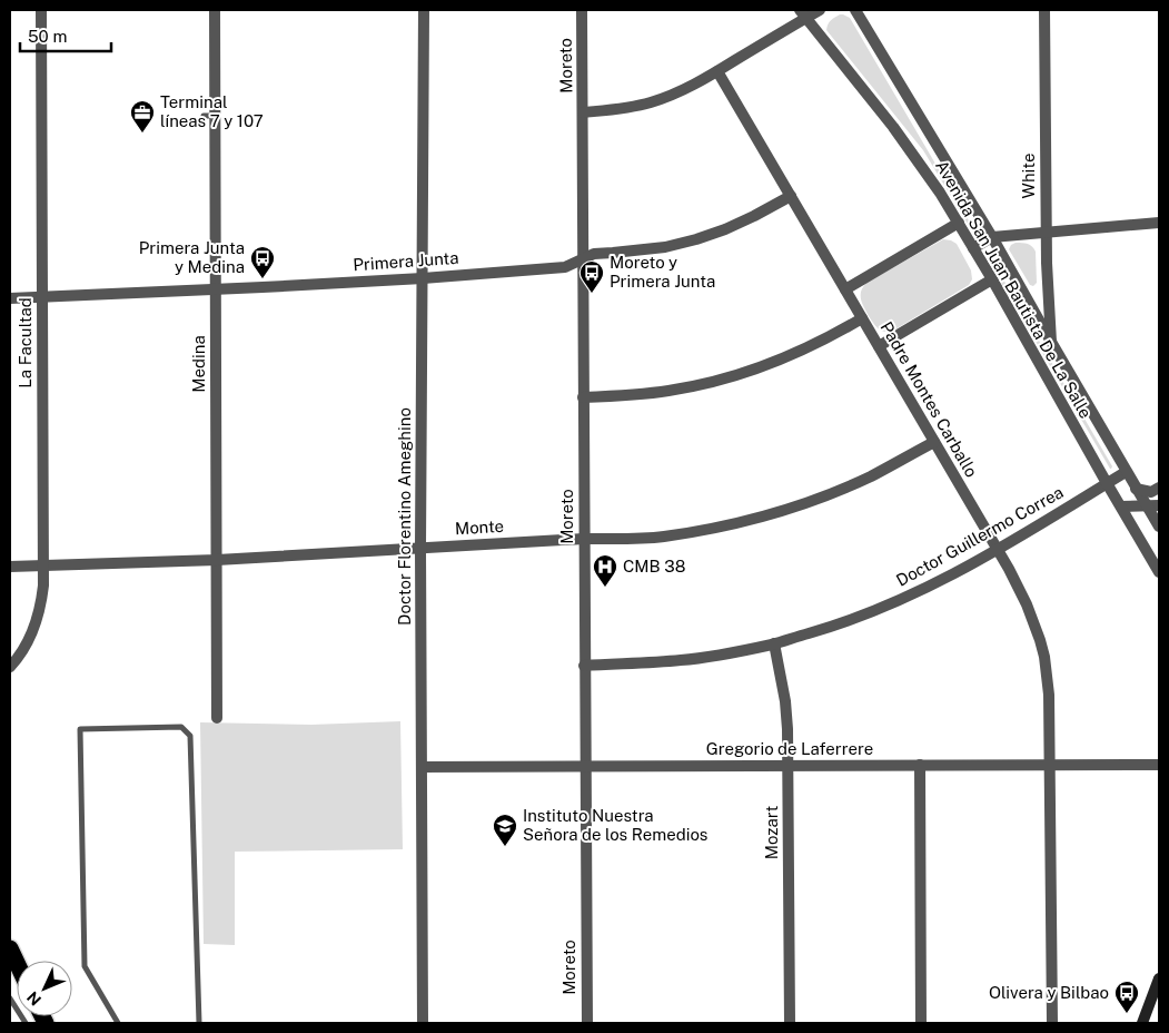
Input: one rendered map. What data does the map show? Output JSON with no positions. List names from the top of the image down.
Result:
{
  "streets": {
    "street": [
      "Moreto",
      "White",
      "Primera Junta",
      "Avenida San Juan Bautista De La Salle",
      "La Facultad",
      "Medina",
      "Padre Montes Carballo",
      "Doctor Florentino Ameghino",
      "Monte",
      "Doctor Guillermo Correa",
      "Gregorio de Laferrere",
      "Mozart"
    ]
  },
  "crossings": [
    ["Moreto", "Primera Junta"],
    ["Moreto", "Monte"],
    ["Moreto", "Doctor Guillermo Correa"],
    ["Moreto", "Gregorio de Laferrere"],
    ["White", "Avenida San Juan Bautista De La Salle"],
    ["Primera Junta", "La Facultad"],
    ["Primera Junta", "Medina"],
    ["Primera Junta", "Padre Montes Carballo"],
    ["Primera Junta", "Doctor Florentino Ameghino"],
    ["Avenida San Juan Bautista De La Salle", "Doctor Guillermo Correa"],
    ["La Facultad", "Monte"],
    ["Medina", "Monte"],
    ["Padre Montes Carballo", "Monte"],
    ["Padre Montes Carballo", "Doctor Guillermo Correa"],
    ["Padre Montes Carballo", "Gregorio de Laferrere"],
    ["Doctor Florentino Ameghino", "Monte"],
    ["Doctor Florentino Ameghino", "Gregorio de Laferrere"],
    ["Doctor Guillermo Correa", "Mozart"],
    ["Gregorio de Laferrere", "Mozart"]
  ],
  "places": {
    "office": ["Terminal líneas 7 y 107"],
    "bus stop": ["Primera Junta y Medina", "Moreto y Primera Junta", "Olivera y Bilbao"],
    "hospital": ["CMB 38"],
    "school or university": ["Instituto Nuestra Señora de los Remedios"]
  },
  "scale_bar": "50 m",
  "north": "bottom left"
}
